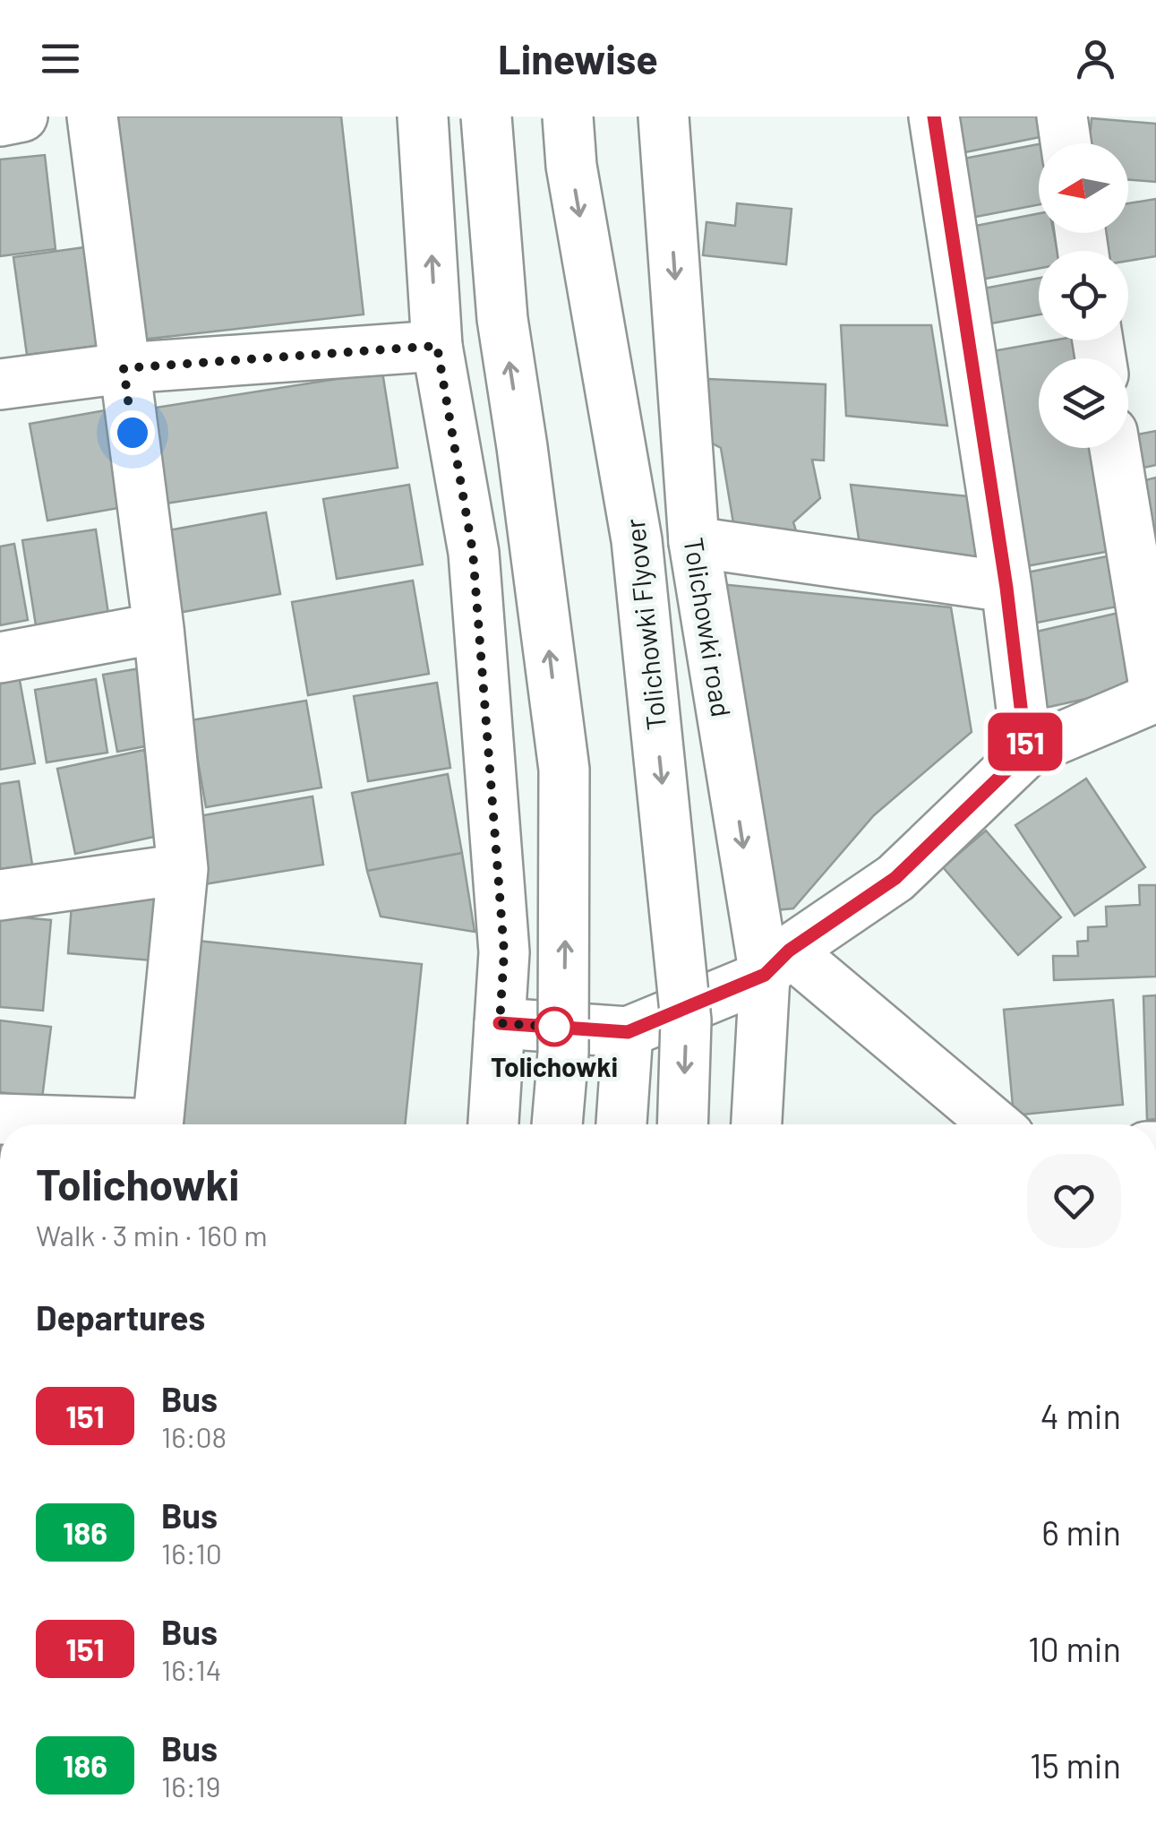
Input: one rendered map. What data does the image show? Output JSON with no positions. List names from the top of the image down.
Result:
{
  "streets": {
    "street": ["Tolichowki Flyover", "Tolichowki road"]
  },
  "places": ["Tolichowki"],
  "lines": ["bus line 151"],
  "north": "left",
  "page": {
    "header": "Linewise",
    "on_map": "151",
    "heading": [
      ["Tolichowki", "Walk · 3 min · 160 m"],
      "Departures"
    ],
    "list": [
      {
        "mark": "151",
        "name": "Bus",
        "note": "16:08",
        "value": "4 min"
      },
      {
        "mark": "186",
        "name": "Bus",
        "note": "16:10",
        "value": "6 min"
      },
      {
        "mark": "151",
        "name": "Bus",
        "note": "16:14",
        "value": "10 min"
      },
      {
        "mark": "186",
        "name": "Bus",
        "note": "16:19",
        "value": "15 min"
      }
    ]
  }
}
